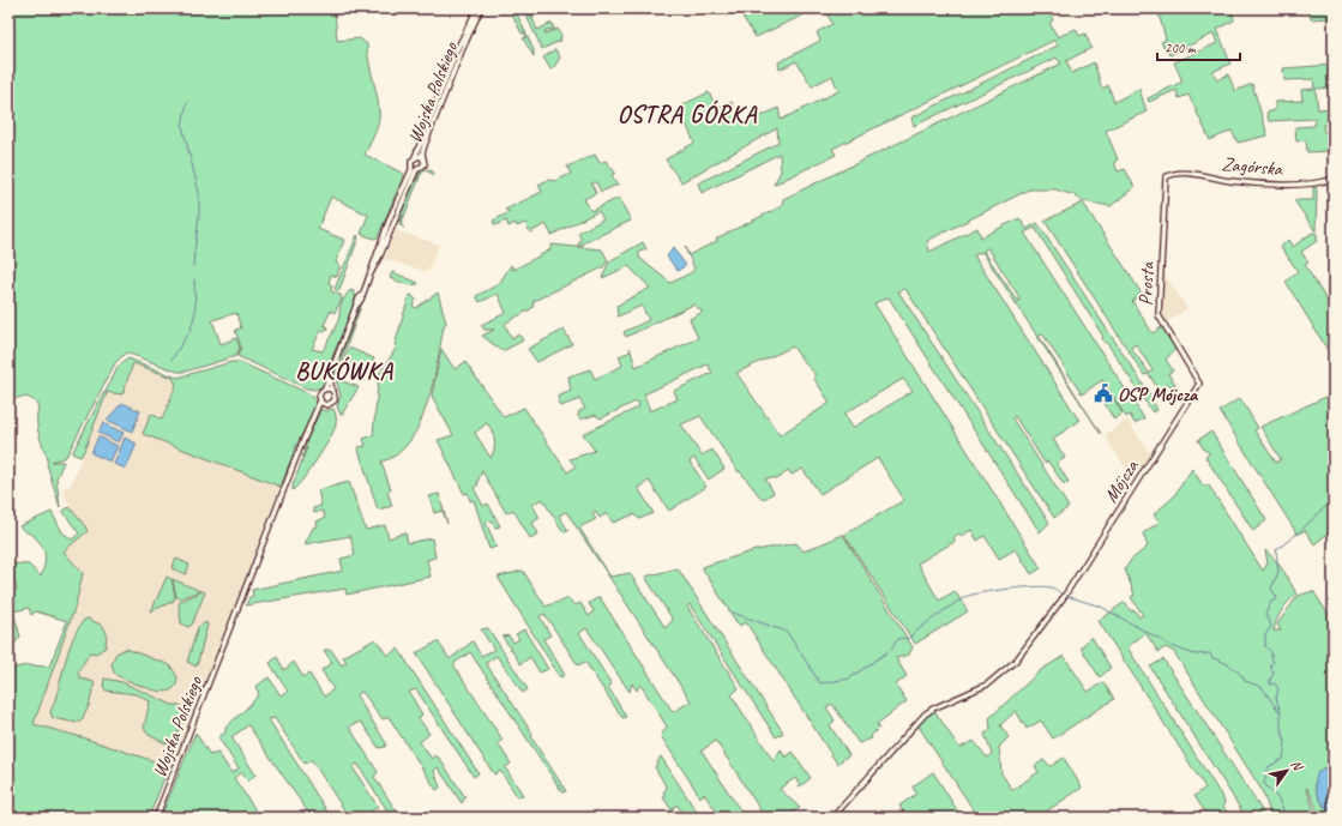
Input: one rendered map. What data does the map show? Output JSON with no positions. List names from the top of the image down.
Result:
{
  "streets": {
    "main road": [
      "Wojska Polskiego",
      "Zagórska",
      "Prosta",
      "Mójcza"
    ]
  },
  "crossings": [
    ["Zagórska", "Prosta"],
    ["Prosta", "Mójcza"]
  ],
  "districts": ["OSTRA GÓRKA", "BUKÓWKA"],
  "places": {
    "public building": ["OSP Mójcza"]
  },
  "scale_bar": "200 m",
  "north": "top right"
}
